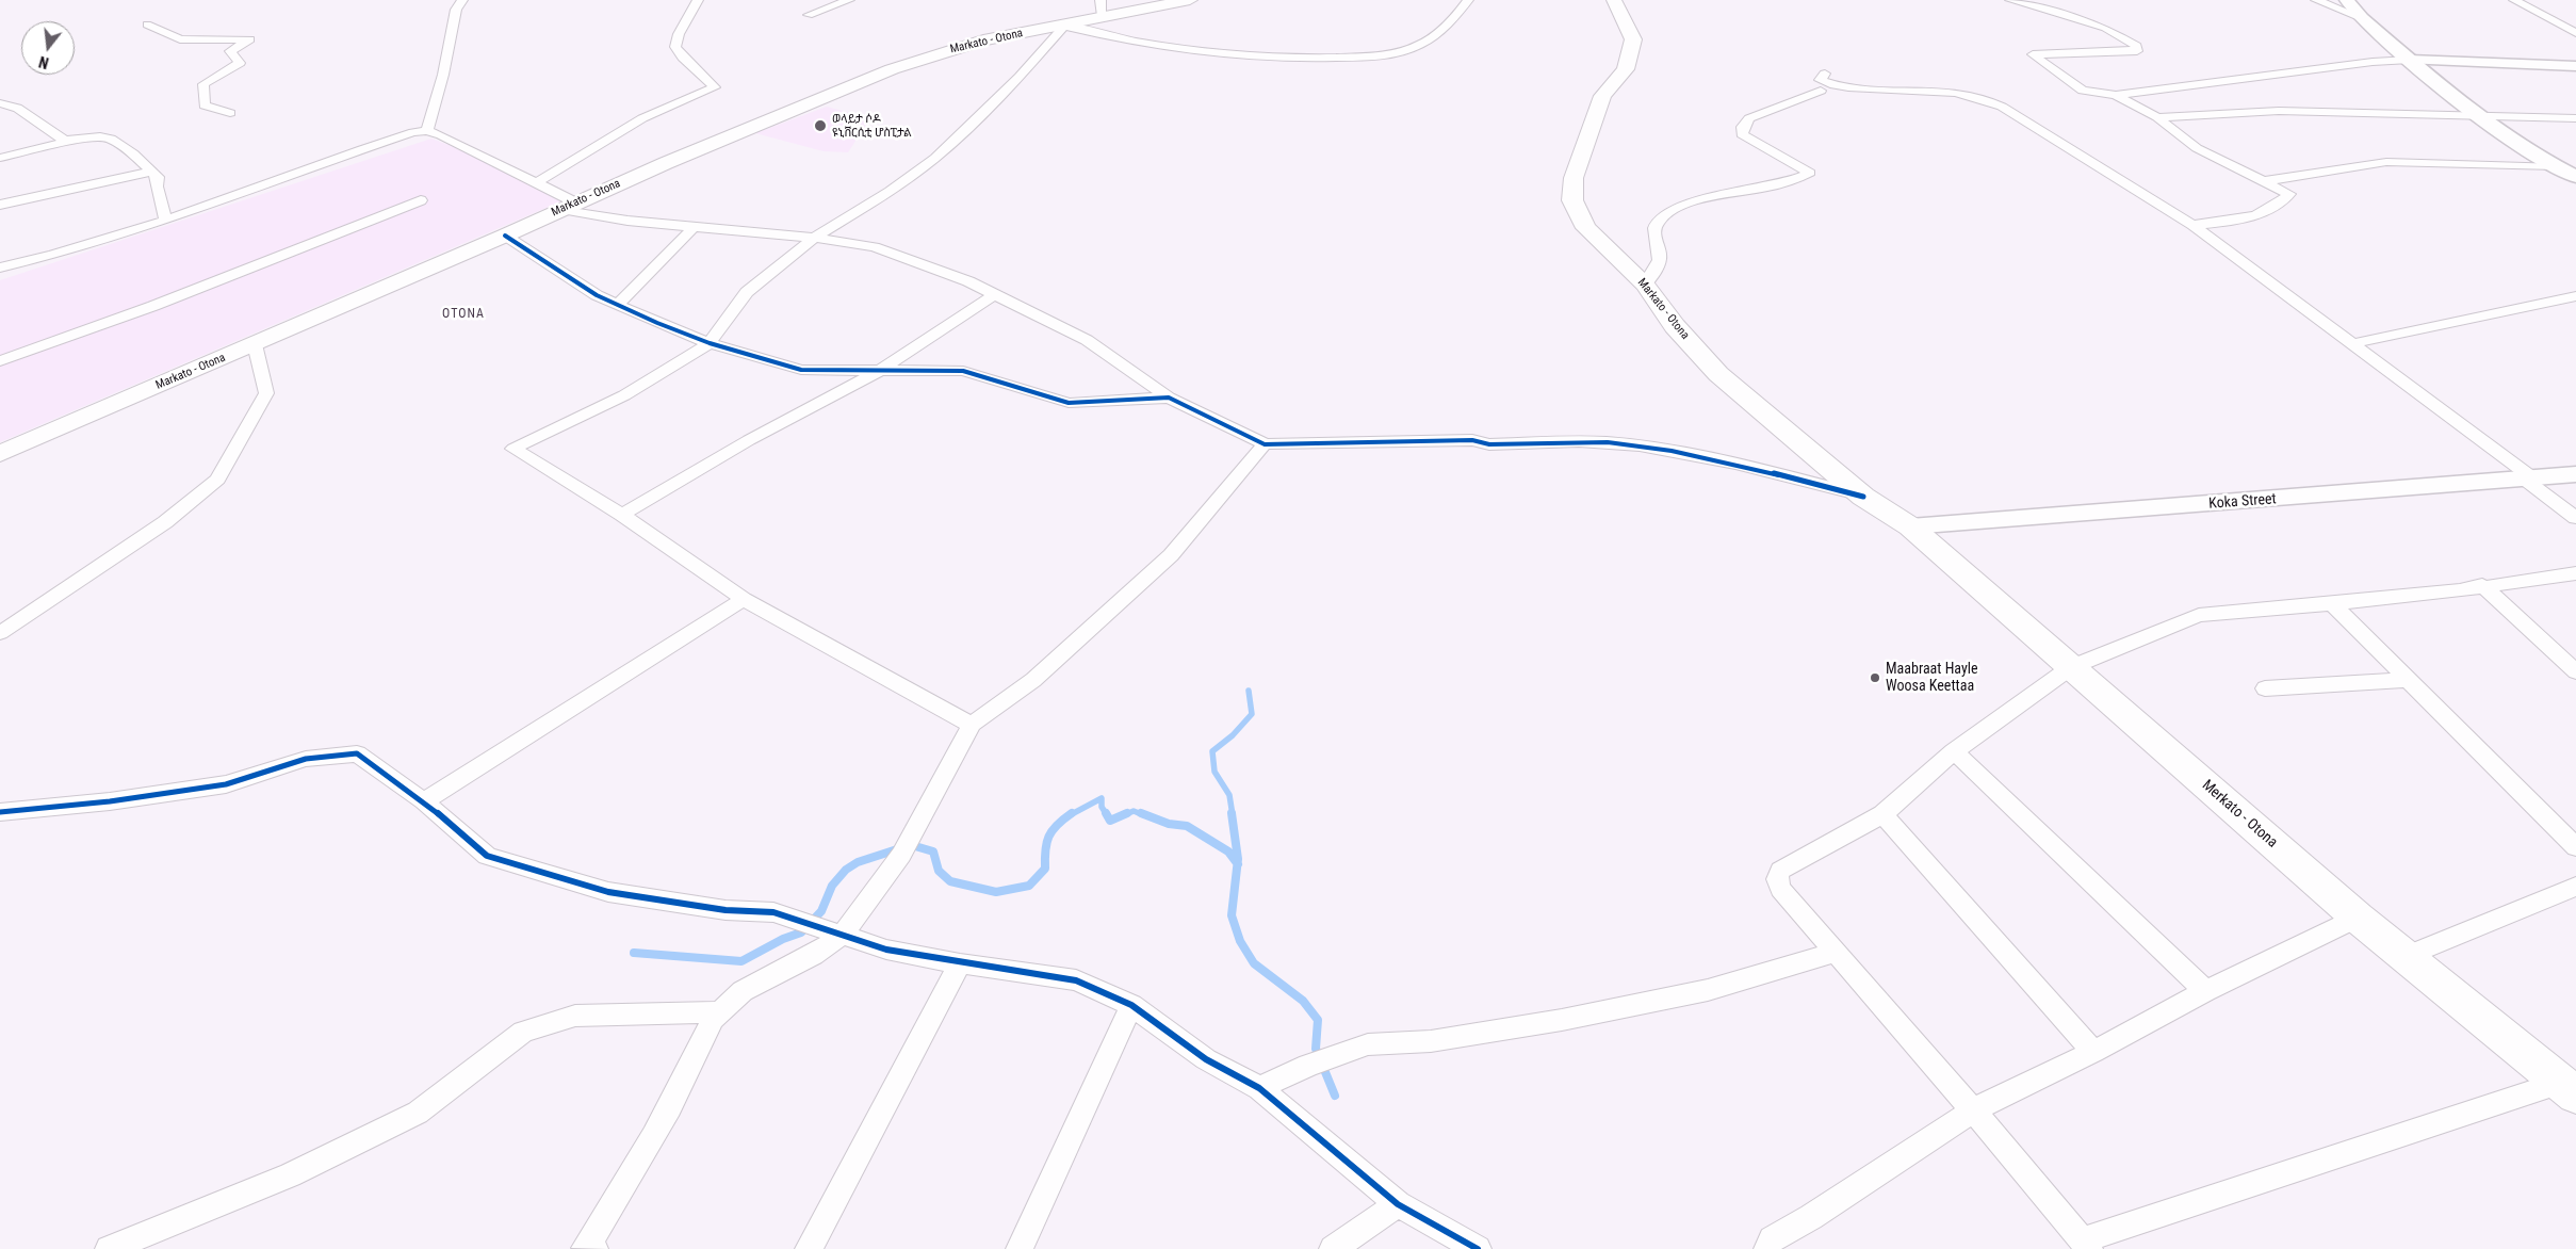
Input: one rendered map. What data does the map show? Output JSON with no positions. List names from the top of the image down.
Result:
{
  "streets": {
    "main road": ["Markato - Otona", "Koka Street", "Merkato - Otona"]
  },
  "crossings": [
    ["Markato - Otona", "Koka Street"],
    ["Markato - Otona", "Merkato - Otona"],
    ["Koka Street", "Merkato - Otona"]
  ],
  "districts": ["OTONA"],
  "places": ["ወላይታ ሶዶ ዩኒቨርሲቲ ሆስፒታል", "Maabraat Hayle Woosa Keettaa"],
  "north": "bottom"
}
